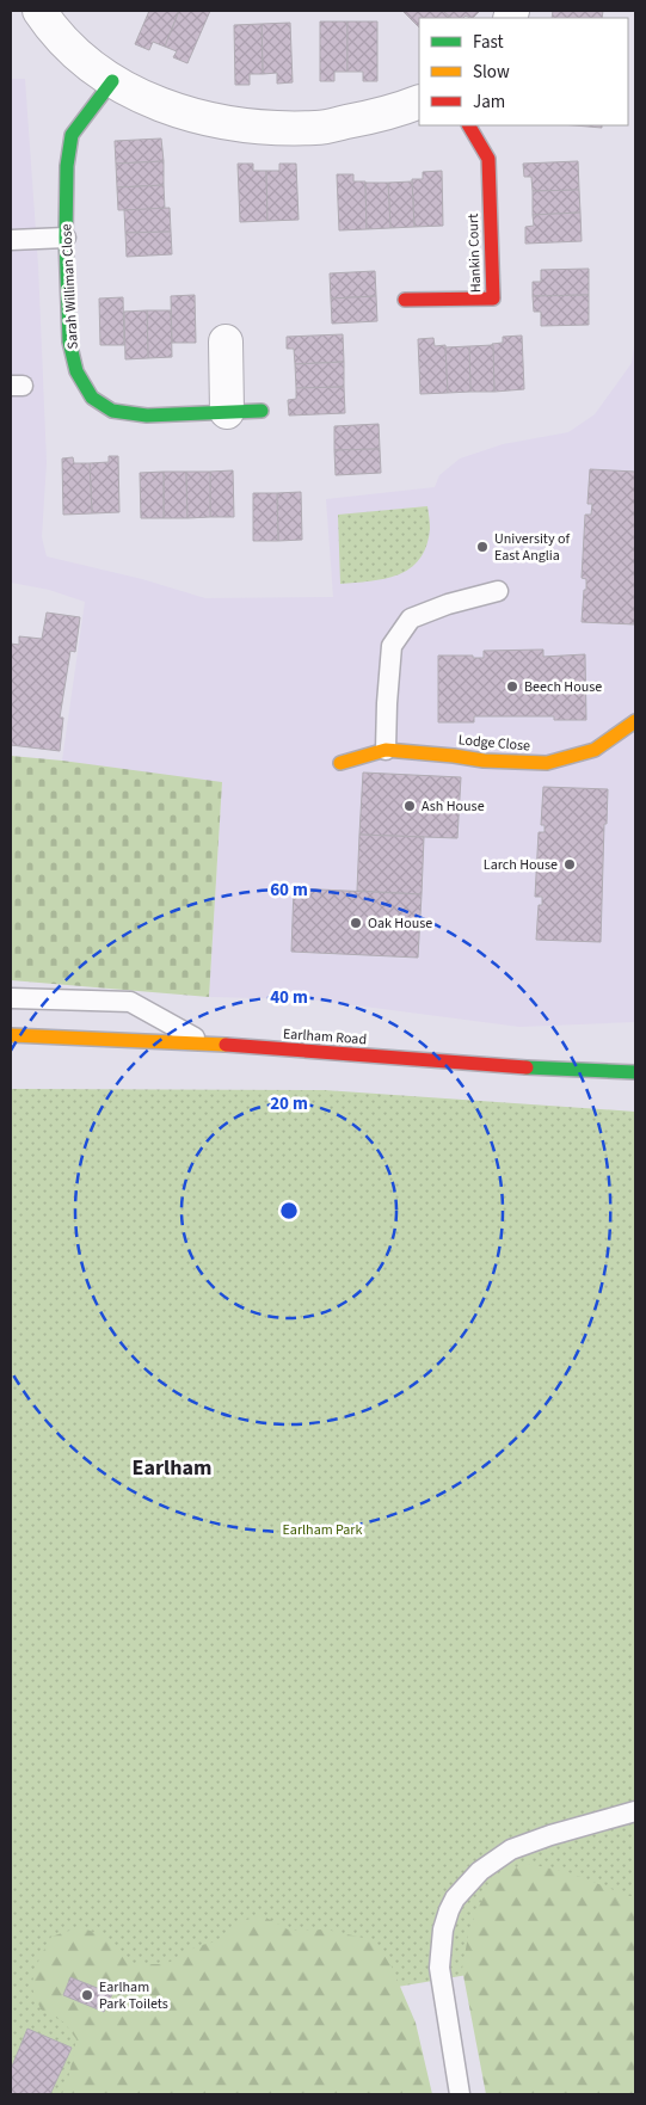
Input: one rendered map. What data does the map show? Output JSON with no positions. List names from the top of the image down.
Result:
{
  "streets": {
    "street": [
      "Hankin Court",
      "Sarah Williman Close",
      "Lodge Close",
      "Earlham Road"
    ]
  },
  "districts": ["Earlham"],
  "parks": ["Earlham Park"],
  "places": [
    "University of East Anglia",
    "Beech House",
    "Ash House",
    "Larch House",
    "Oak House",
    "Earlham Park Toilets"
  ],
  "legend": ["Fast", "Slow", "Jam"],
  "rings": ["60 m", "40 m", "20 m"]
}
